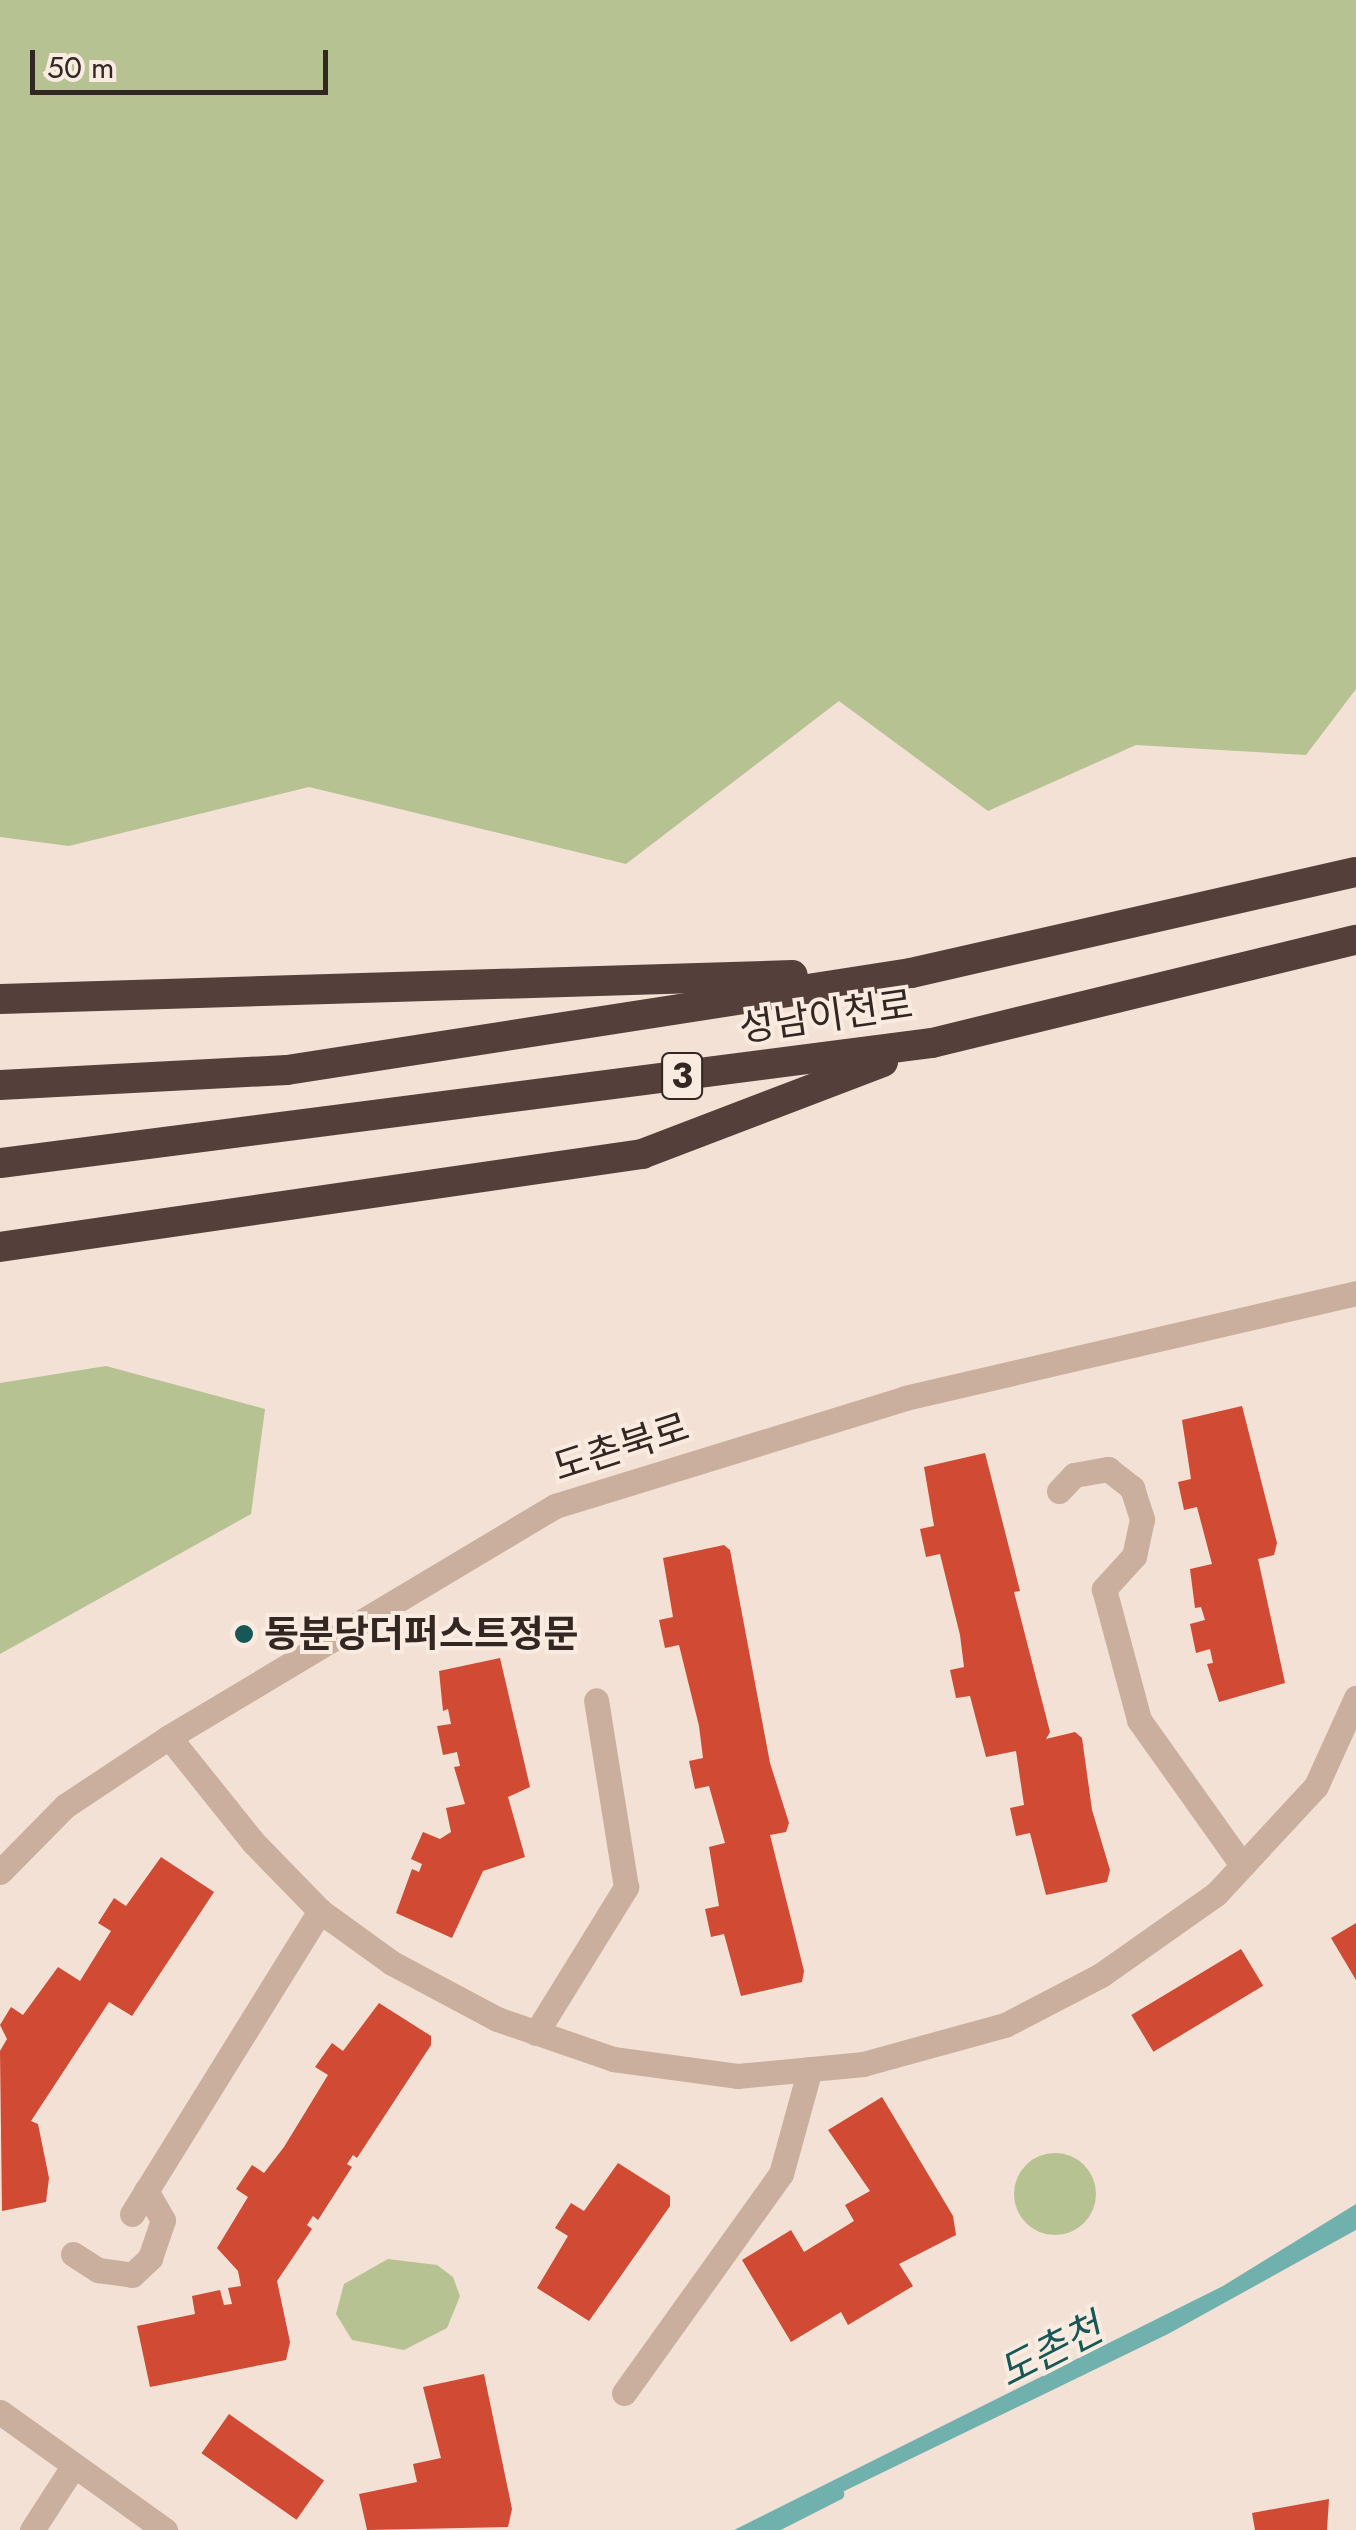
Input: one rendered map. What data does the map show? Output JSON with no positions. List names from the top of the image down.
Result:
{
  "streets": {
    "highway": ["성남이천로", "3"],
    "street": ["도촌북로"]
  },
  "water": ["도촌천"],
  "places": ["동분당더퍼스트정문"],
  "scale_bar": "50 m"
}
